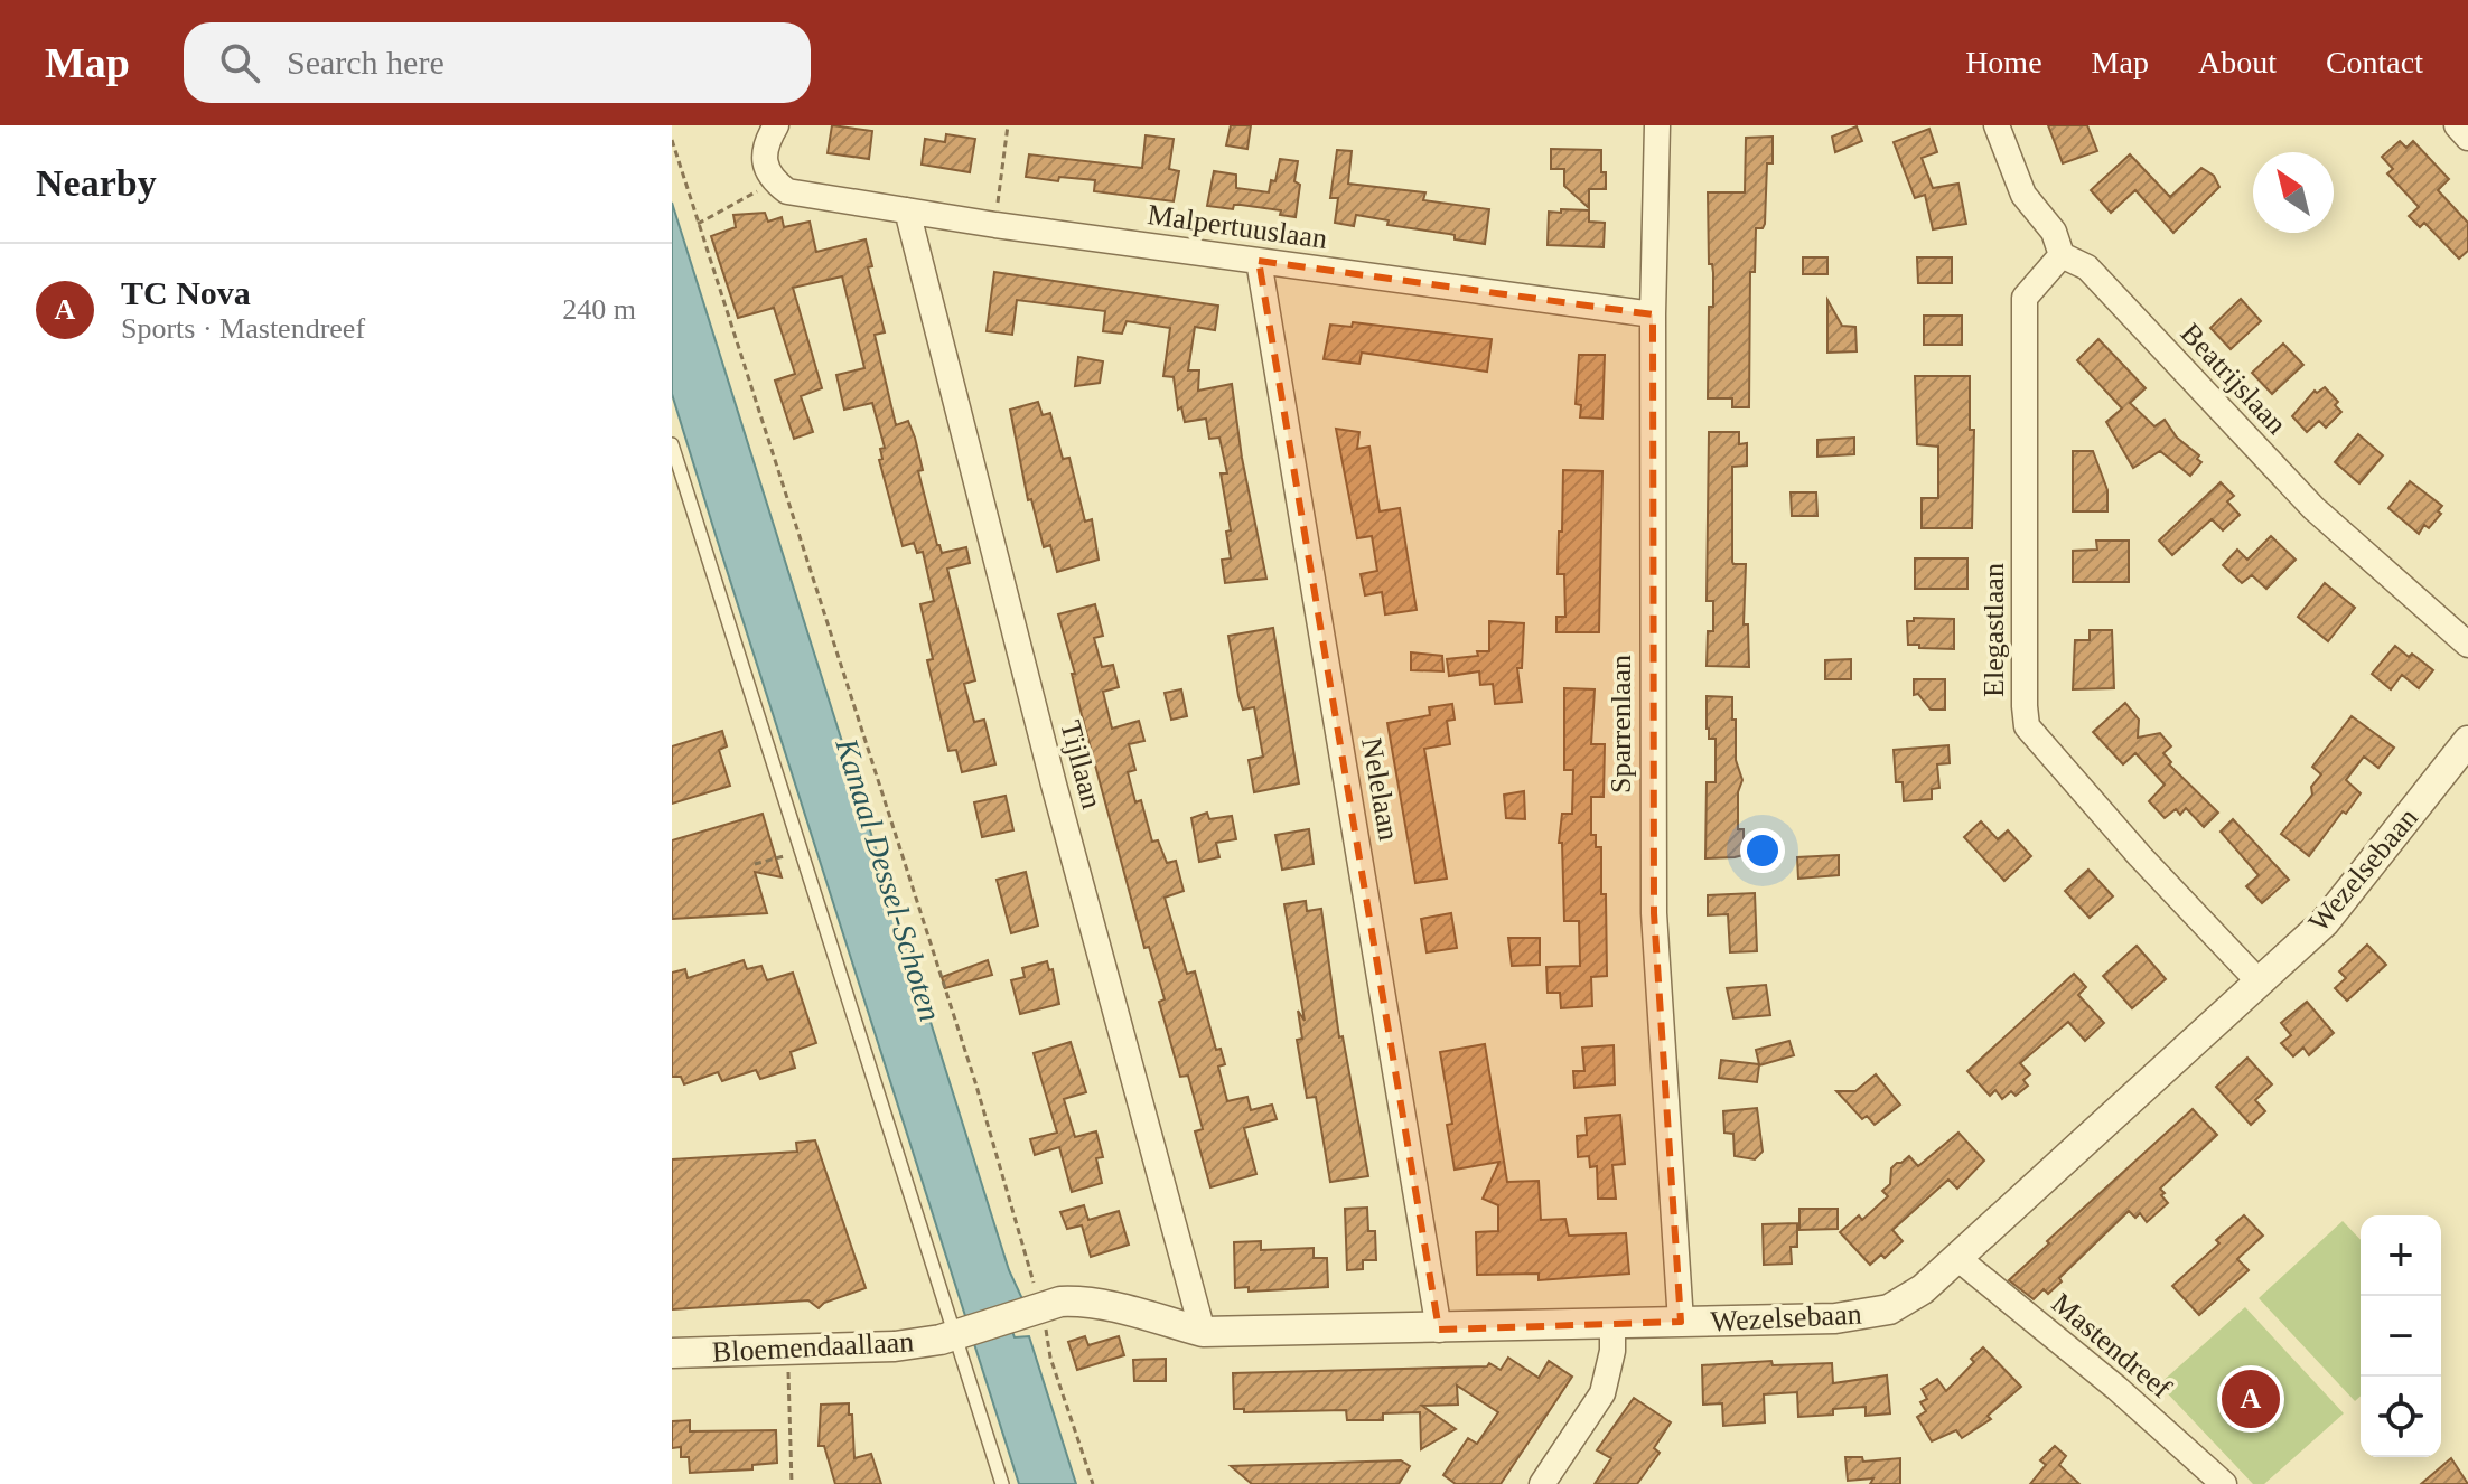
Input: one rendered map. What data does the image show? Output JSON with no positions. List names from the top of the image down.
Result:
{
  "streets": {
    "street": [
      "Malpertuuslaan",
      "Beatrijslaan",
      "Elegastlaan",
      "Sparrenlaan",
      "Tijllaan",
      "Nelelaan",
      "Wezelsebaan",
      "Mastendreef",
      "Bloemendaallaan"
    ]
  },
  "crossings": [
    ["Malpertuuslaan", "Sparrenlaan"],
    ["Malpertuuslaan", "Tijllaan"],
    ["Malpertuuslaan", "Nelelaan"],
    ["Beatrijslaan", "Elegastlaan"],
    ["Elegastlaan", "Wezelsebaan"],
    ["Sparrenlaan", "Wezelsebaan"],
    ["Tijllaan", "Wezelsebaan"],
    ["Nelelaan", "Wezelsebaan"],
    ["Wezelsebaan", "Mastendreef"],
    ["Wezelsebaan", "Bloemendaallaan"]
  ],
  "water": ["Kanaal Dessel-Schoten"],
  "north": "top left",
  "page": {
    "header": "Map",
    "search": "Search here",
    "nav": [
      "Home",
      "Map",
      "About",
      "Contact"
    ],
    "heading": "Nearby",
    "list": [
      {
        "mark": "A",
        "name": "TC Nova",
        "note": "Sports · Mastendreef",
        "value": "240 m"
      }
    ],
    "map_buttons": ["+", "−"],
    "pins": "A"
  }
}
